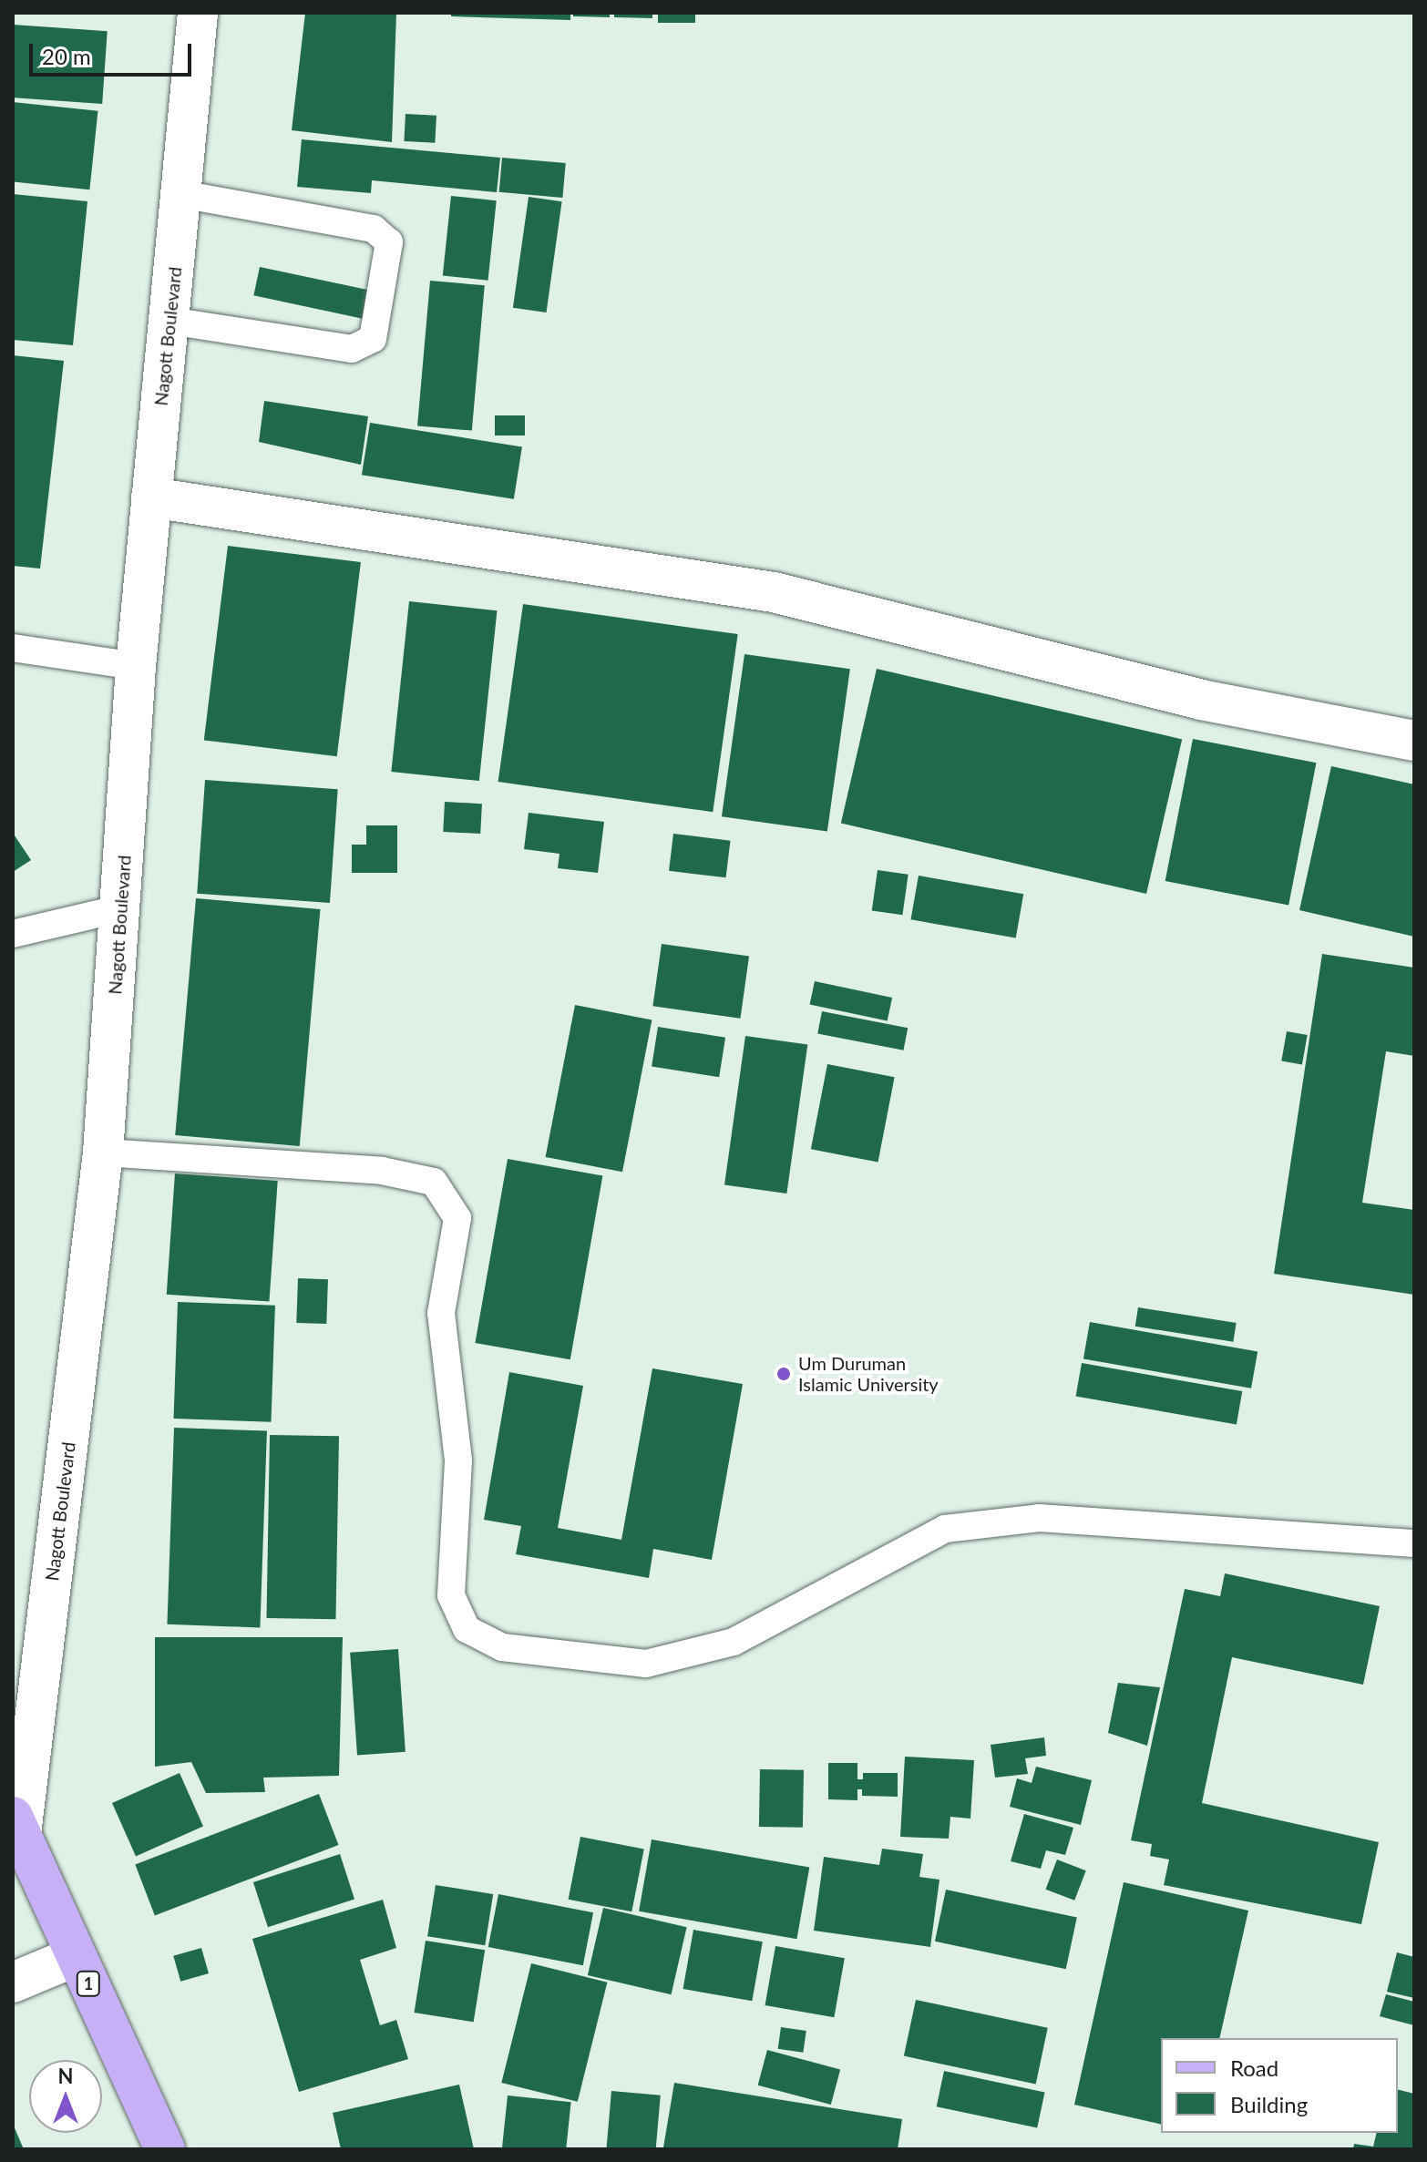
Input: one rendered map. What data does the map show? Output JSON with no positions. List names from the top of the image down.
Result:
{
  "streets": {
    "main road": ["1"],
    "street": ["Nagott Boulevard"]
  },
  "crossings": [
    ["Nagott Boulevard", "1"]
  ],
  "places": ["Um Duruman Islamic University"],
  "legend": ["Road", "Building"],
  "scale_bar": "20 m",
  "north": "top"
}
